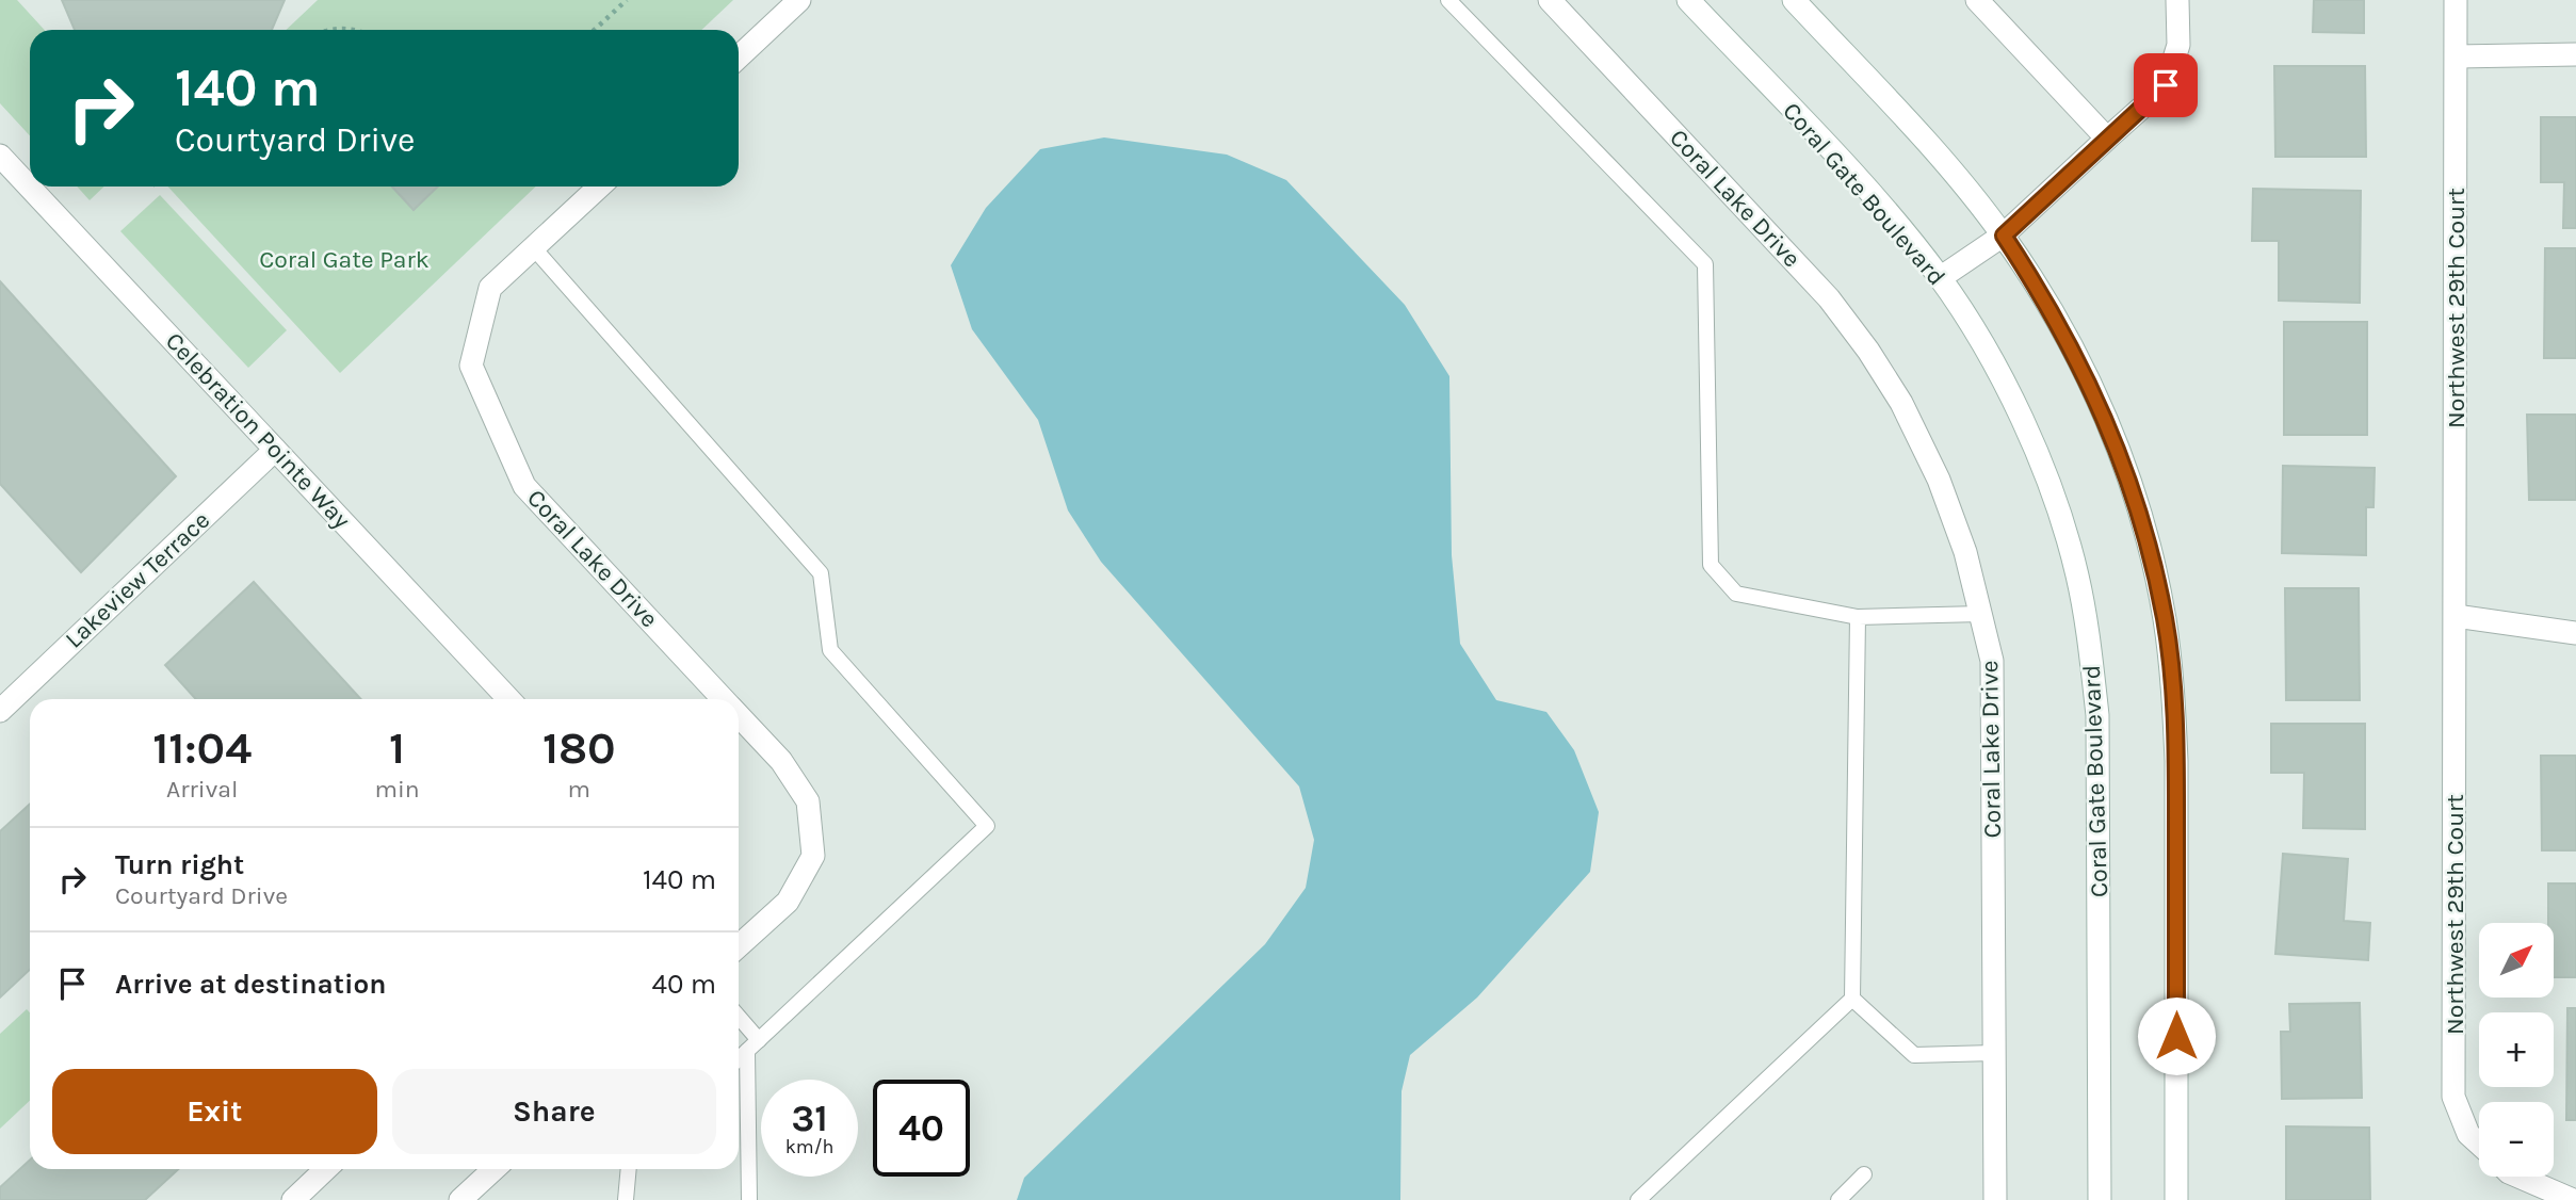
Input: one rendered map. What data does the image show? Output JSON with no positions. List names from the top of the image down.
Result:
{
  "streets": {
    "street": [
      "Coral Gate Boulevard",
      "Coral Lake Drive",
      "Northwest 29th Court",
      "Celebration Pointe Way",
      "Lakeview Terrace"
    ]
  },
  "crossings": [
    ["Celebration Pointe Way", "Lakeview Terrace"]
  ],
  "parks": ["Coral Gate Park"],
  "north": "top right",
  "page": {
    "turn": ["140 m", "Courtyard Drive"],
    "eta": [
      "11:04",
      "Arrival",
      "1",
      "min",
      "180",
      "m"
    ],
    "list": [
      {
        "name": "Turn right",
        "note": "Courtyard Drive",
        "value": "140 m"
      },
      {
        "name": "Arrive at destination",
        "value": "40 m"
      }
    ],
    "map_buttons": ["+", "−"],
    "buttons": ["Exit", "Share"],
    "speed": "31 km/h",
    "limit": "40"
  }
}
